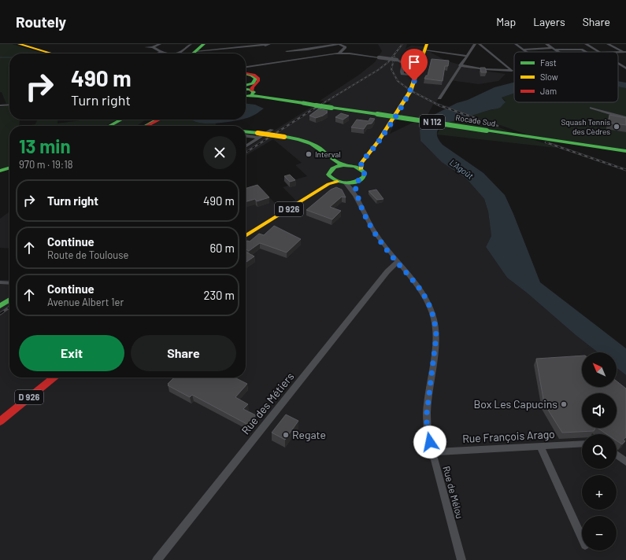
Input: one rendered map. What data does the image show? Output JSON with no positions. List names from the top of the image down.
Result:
{
  "streets": {
    "main road": ["Rocade Sud", "N 112", "D 926"],
    "street": ["Rue des Métiers", "Rue François Arago", "Rue de Mélou"]
  },
  "crossings": [
    ["D 926", "Rue de Mélou"],
    ["Rue des Métiers", "Rue de Mélou"],
    ["Rue François Arago", "Rue de Mélou"]
  ],
  "water": ["L'Agoût"],
  "places": [
    "Squash Tennis des Cèdres",
    "Interval",
    "Box Les Capucins",
    "Regate"
  ],
  "legend": ["Fast", "Slow", "Jam"],
  "north": "top left",
  "page": {
    "header": "Routely",
    "nav": ["Map", "Layers", "Share"],
    "turn": ["490 m", "Turn right"],
    "heading": ["13 min", "970 m · 19:18"],
    "list": [
      {
        "name": "Turn right",
        "value": "490 m"
      },
      {
        "name": "Continue",
        "note": "Route de Toulouse",
        "value": "60 m"
      },
      {
        "name": "Continue",
        "note": "Avenue Albert 1er",
        "value": "230 m"
      }
    ],
    "buttons": ["Exit", "Share"],
    "map_buttons": ["+", "−"]
  }
}
